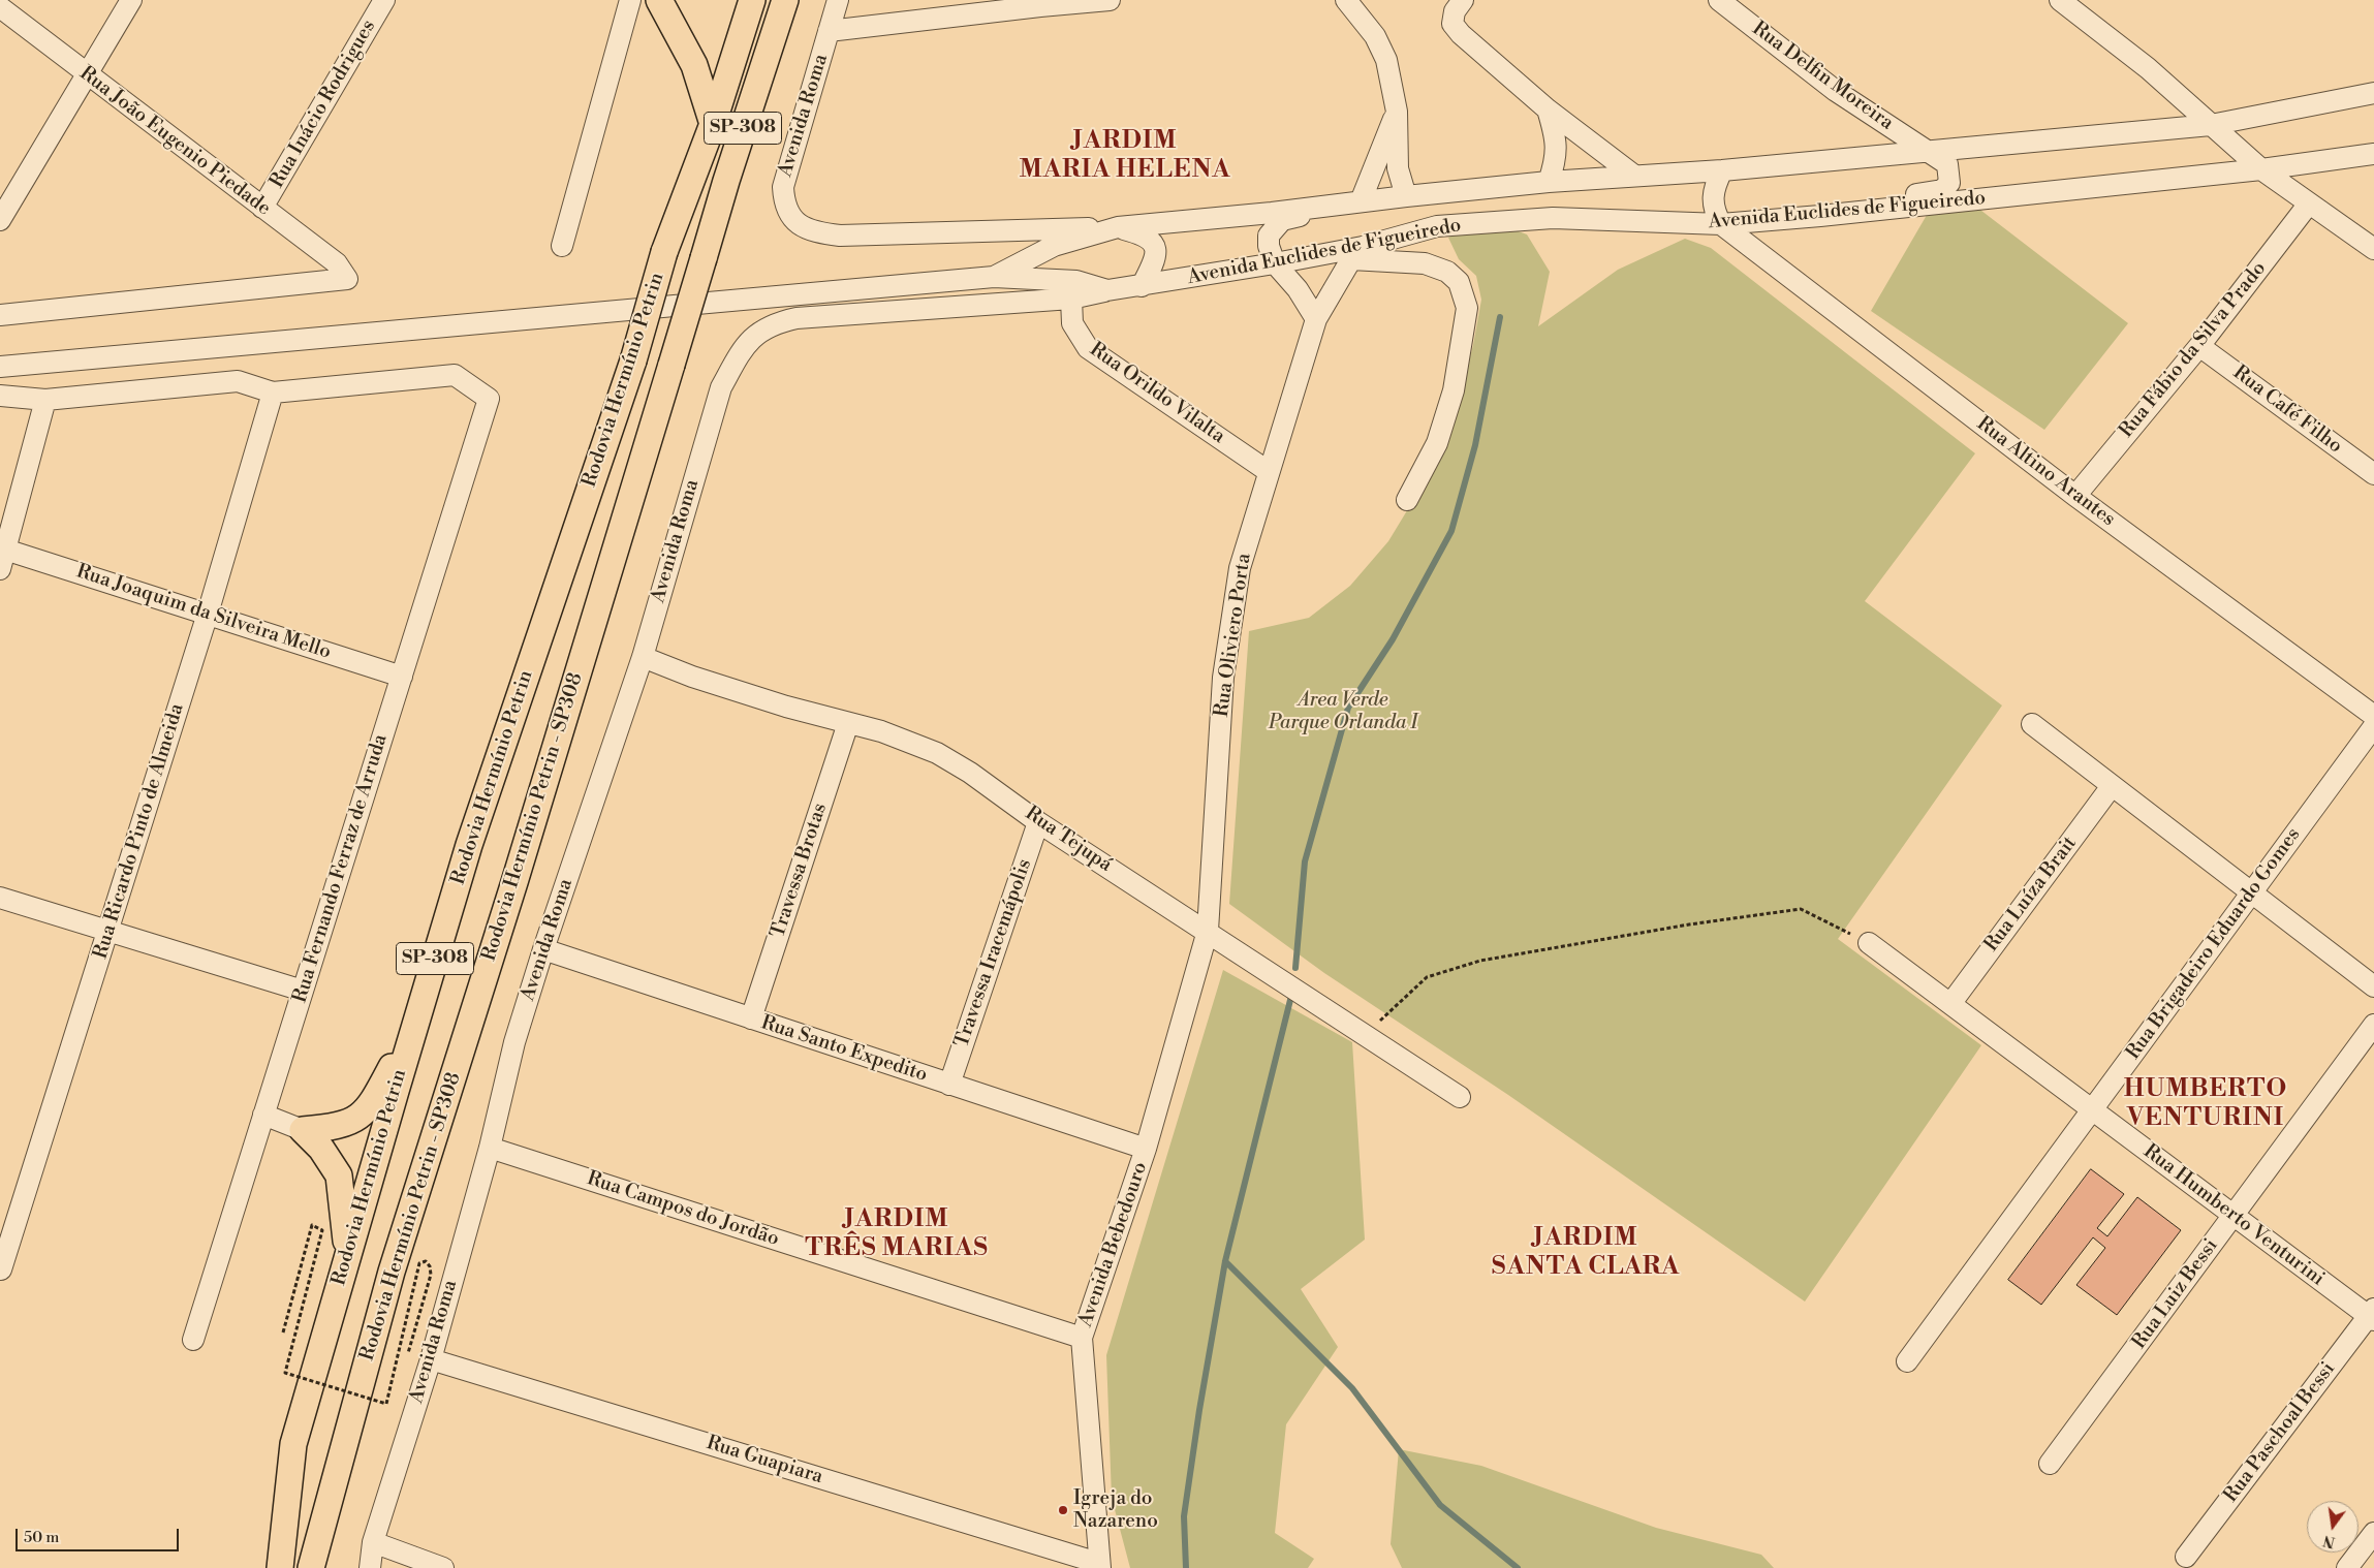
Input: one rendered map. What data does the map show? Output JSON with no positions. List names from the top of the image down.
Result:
{
  "streets": {
    "main road": ["SP-308", "Rodovia Hermínio Petrin", "Rodovia Hermínio Petrin - SP308"],
    "street": [
      "Rua Delfin Moreira",
      "Rua Inácio Rodrigues",
      "Avenida Roma",
      "Rua João Eugenio Piedade",
      "Avenida Euclides de Figueiredo",
      "Rua Fábio da Silva Prado",
      "Rua Orildo Vilalta",
      "Rua Café Filho",
      "Rua Altino Arantes",
      "Rua Joaquim da Silveira Mello",
      "Rua Oliviero Porta",
      "Rua Ricardo Pinto de Almeida",
      "Rua Tejupá",
      "Rua Fernando Ferraz de Arruda",
      "Travessa Brotas",
      "Rua Luíza Brait",
      "Rua Brigadeiro Eduardo Gomes",
      "Travessa Iracemápolis",
      "Rua Santo Expedito",
      "Rua Campos do Jordão",
      "Rua Humberto Venturini",
      "Avenida Bebedouro",
      "Rua Luiz Bessi",
      "Rua Paschoal Bessi",
      "Rua Guapiara"
    ]
  },
  "crossings": [
    ["Rua Delfin Moreira", "Avenida Euclides de Figueiredo"],
    ["Rua Inácio Rodrigues", "Rua João Eugenio Piedade"],
    ["Avenida Roma", "Avenida Euclides de Figueiredo"],
    ["Avenida Roma", "Rua Tejupá"],
    ["Avenida Roma", "Rua Santo Expedito"],
    ["Avenida Roma", "Rua Campos do Jordão"],
    ["Avenida Roma", "Rua Guapiara"],
    ["Avenida Euclides de Figueiredo", "Rua Orildo Vilalta"],
    ["Avenida Euclides de Figueiredo", "Rua Altino Arantes"],
    ["Avenida Euclides de Figueiredo", "Rua Oliviero Porta"],
    ["Rua Fábio da Silva Prado", "Rua Café Filho"],
    ["Rua Fábio da Silva Prado", "Rua Altino Arantes"],
    ["Rodovia Hermínio Petrin", "Rodovia Hermínio Petrin - SP308"],
    ["Rua Orildo Vilalta", "Rua Oliviero Porta"],
    ["Rua Joaquim da Silveira Mello", "Rua Ricardo Pinto de Almeida"],
    ["Rua Joaquim da Silveira Mello", "Rua Fernando Ferraz de Arruda"],
    ["Rua Oliviero Porta", "Rua Tejupá"],
    ["Rua Oliviero Porta", "Avenida Bebedouro"],
    ["Rua Ricardo Pinto de Almeida", "Rua Fernando Ferraz de Arruda"],
    ["Rua Tejupá", "Travessa Brotas"],
    ["Rua Tejupá", "Travessa Iracemápolis"],
    ["Rua Tejupá", "Avenida Bebedouro"],
    ["Travessa Brotas", "Rua Santo Expedito"],
    ["Rua Luíza Brait", "Rua Humberto Venturini"],
    ["Rua Brigadeiro Eduardo Gomes", "Rua Humberto Venturini"],
    ["Travessa Iracemápolis", "Rua Santo Expedito"],
    ["Rua Santo Expedito", "Avenida Bebedouro"],
    ["Rua Campos do Jordão", "Avenida Bebedouro"],
    ["Rua Humberto Venturini", "Rua Luiz Bessi"],
    ["Rua Humberto Venturini", "Rua Paschoal Bessi"],
    ["Avenida Bebedouro", "Rua Guapiara"]
  ],
  "districts": [
    "JARDIM MARIA HELENA",
    "HUMBERTO VENTURINI",
    "JARDIM TRÊS MARIAS",
    "JARDIM SANTA CLARA"
  ],
  "parks": ["Area Verde Parque Orlanda I"],
  "places": ["Igreja do Nazareno"],
  "scale_bar": "50 m",
  "north": "bottom"
}
